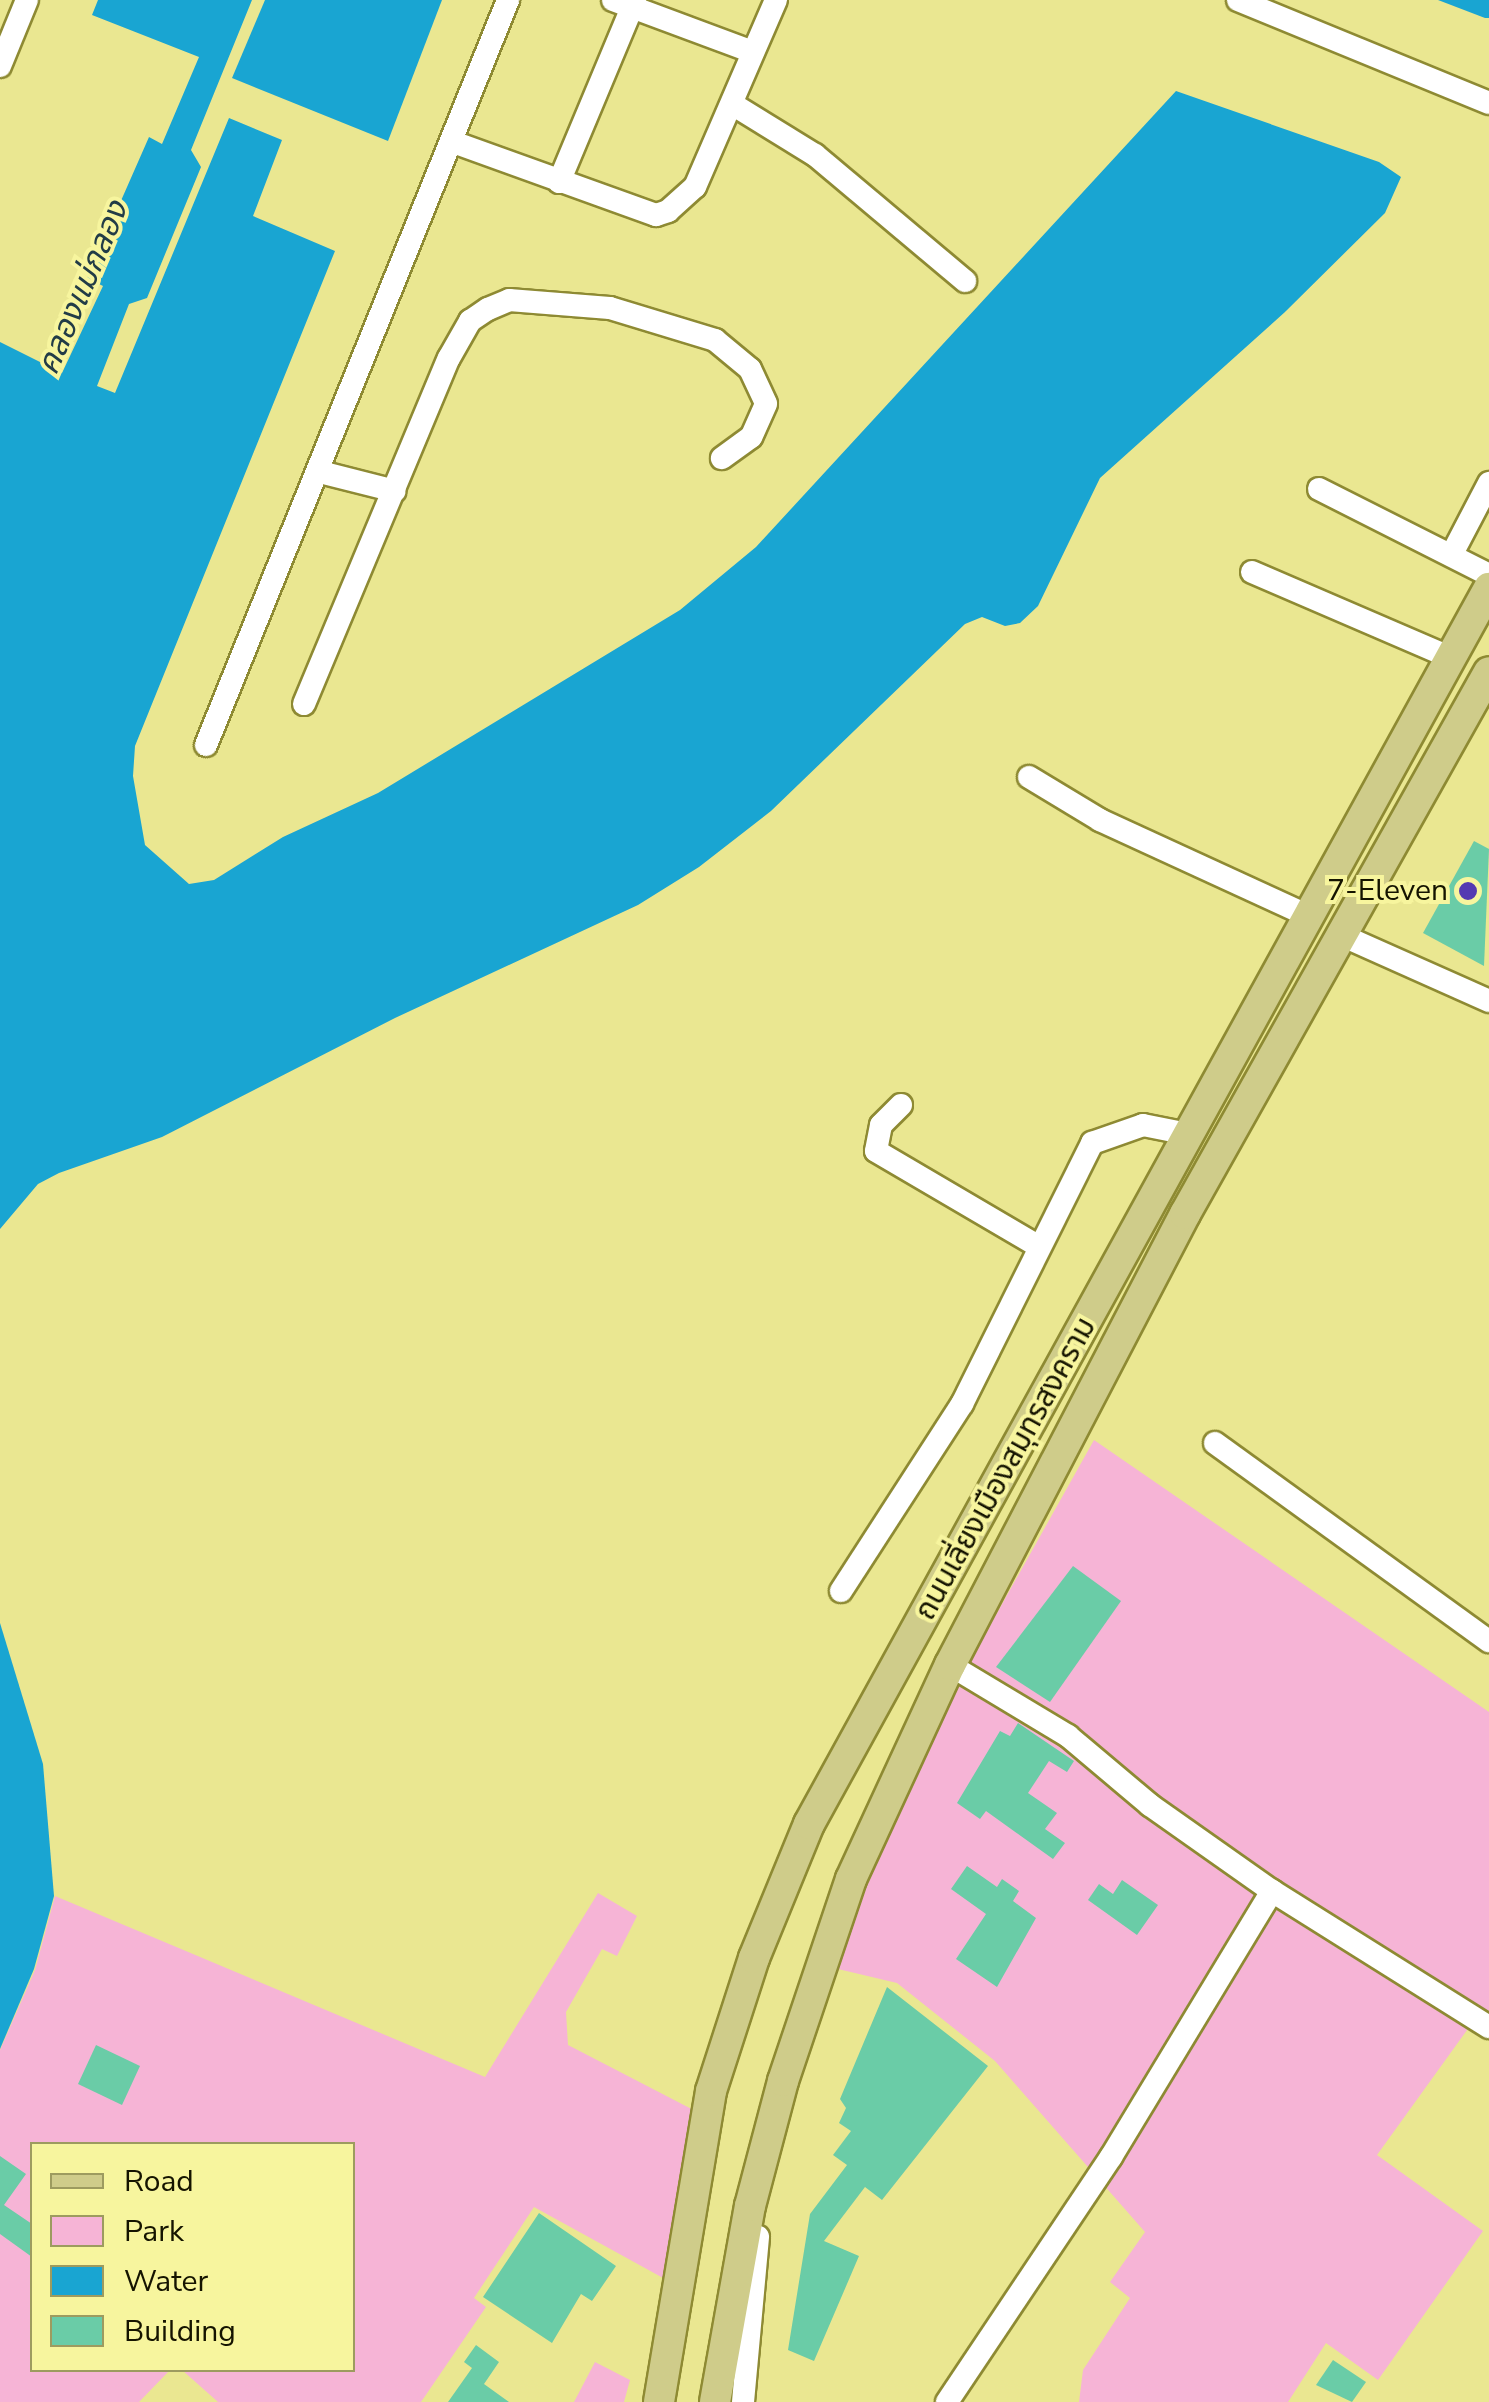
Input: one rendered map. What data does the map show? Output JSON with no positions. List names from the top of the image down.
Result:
{
  "streets": {
    "main road": ["ถนนเลี่ยงเมืองสมุทรสงคราม"]
  },
  "water": ["คลองแม่กลอง"],
  "places": ["7-Eleven"],
  "legend": [
    "Road",
    "Park",
    "Water",
    "Building"
  ]
}
